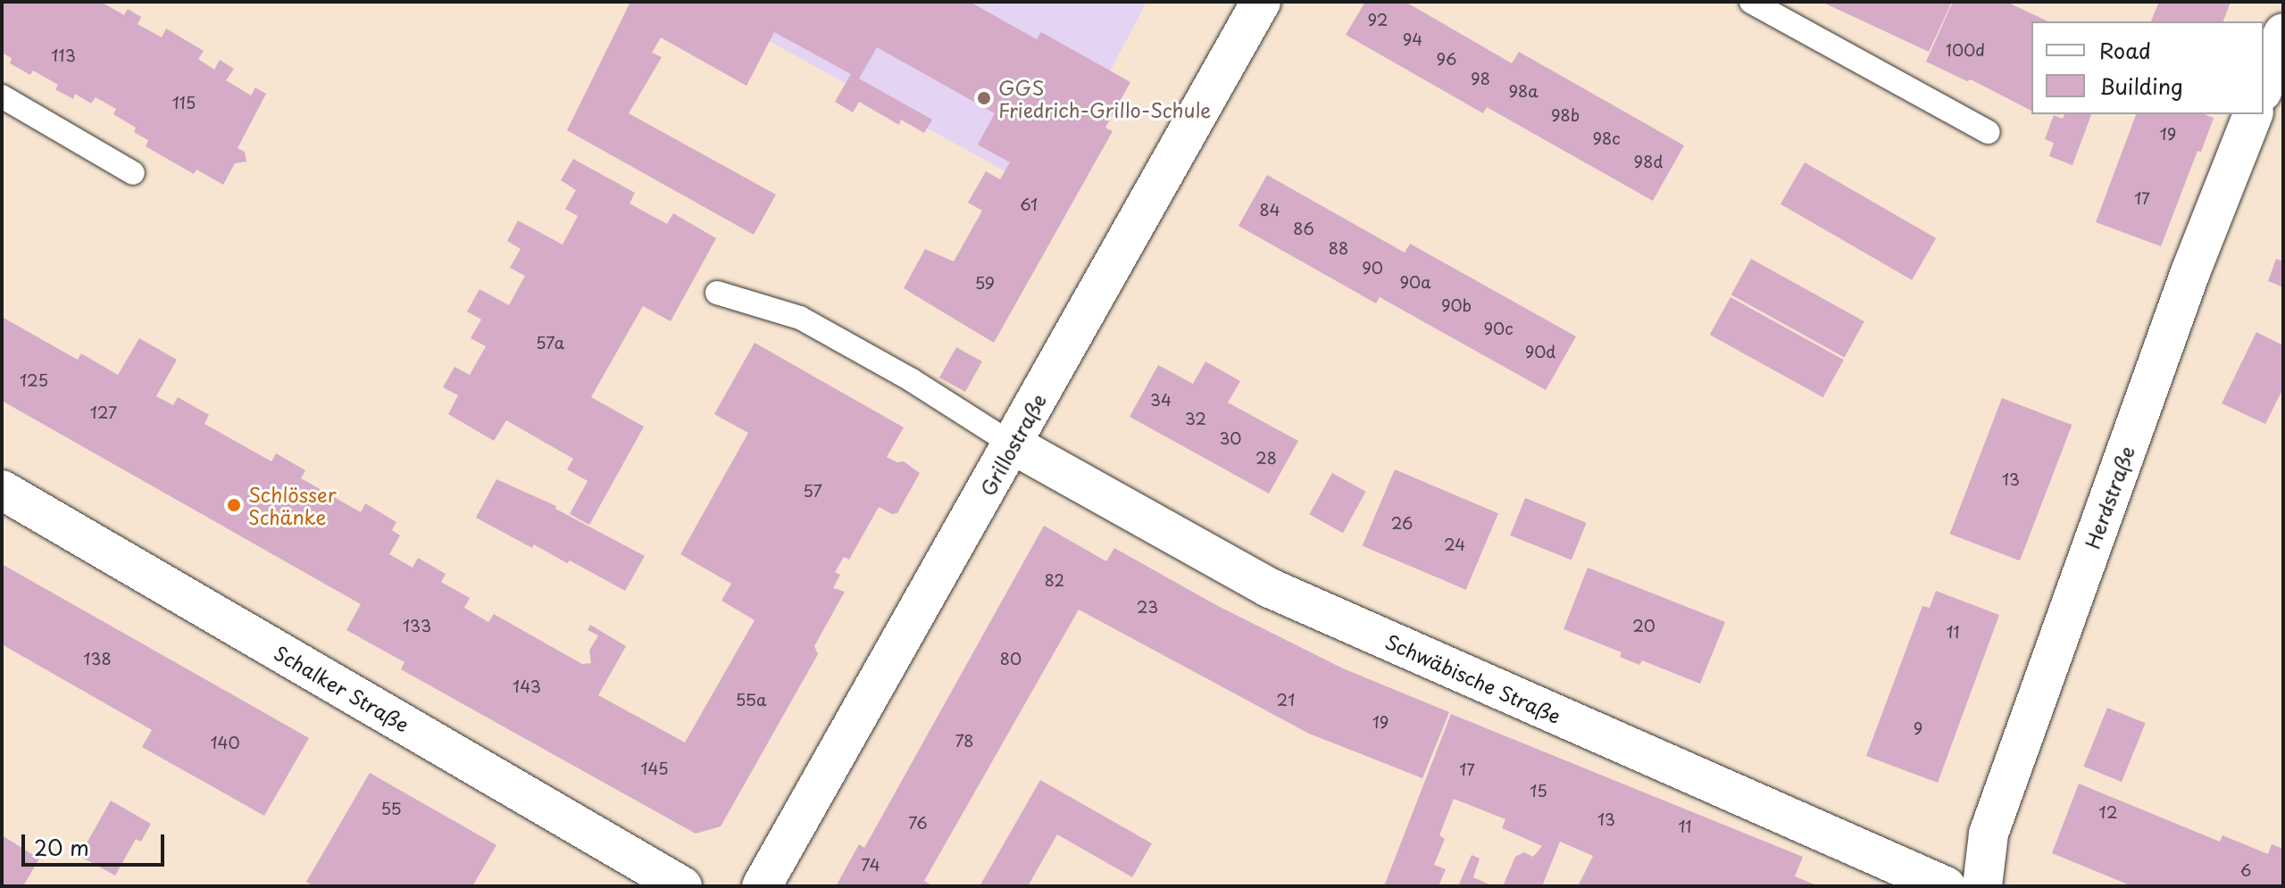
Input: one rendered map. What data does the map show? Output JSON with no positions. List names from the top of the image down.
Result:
{
  "streets": {
    "street": [
      "Grillostraße",
      "Herdstraße",
      "Schwäbische Straße",
      "Schalker Straße"
    ]
  },
  "crossings": [
    ["Grillostraße", "Schwäbische Straße"]
  ],
  "places": ["GGS Friedrich-Grillo-Schule", "Schlösser Schänke"],
  "house_numbers": [
    "92",
    "94",
    "100d",
    "113",
    "96",
    "98",
    "98a",
    "115",
    "98b",
    "19",
    "98c",
    "98d",
    "17",
    "61",
    "84",
    "86",
    "88",
    "90",
    "90a",
    "59",
    "90b",
    "90c",
    "57a",
    "90d",
    "125",
    "34",
    "127",
    "32",
    "30",
    "28",
    "13",
    "57",
    "26",
    "24",
    "82",
    "23",
    "133",
    "20",
    "11",
    "138",
    "80",
    "143",
    "55a",
    "21",
    "19",
    "9",
    "78",
    "140",
    "145",
    "17",
    "15",
    "55",
    "12",
    "13",
    "76",
    "11",
    "74",
    "6"
  ],
  "legend": ["Road", "Building"],
  "scale_bar": "20 m"
}
